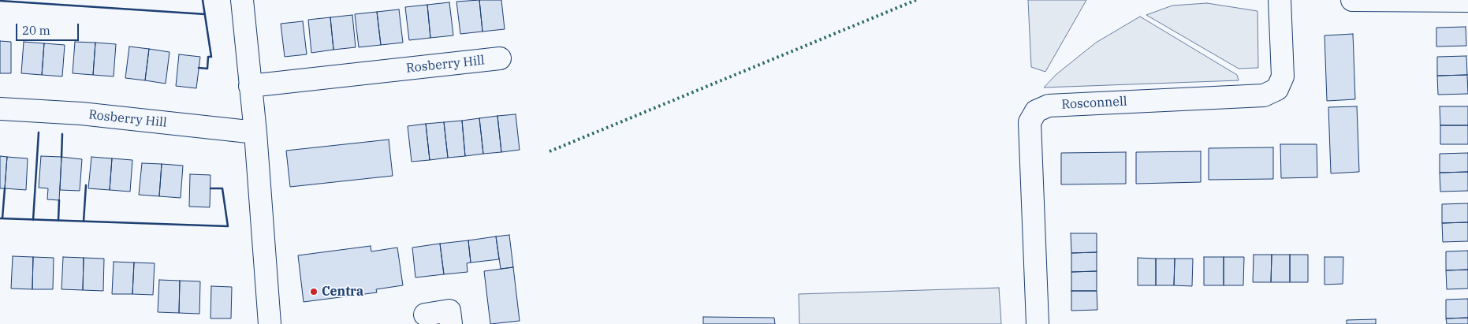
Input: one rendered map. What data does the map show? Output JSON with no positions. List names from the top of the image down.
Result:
{
  "streets": {
    "street": ["Rosberry Hill", "Rosconnell"]
  },
  "places": ["Centra"],
  "scale_bar": "20 m"
}
